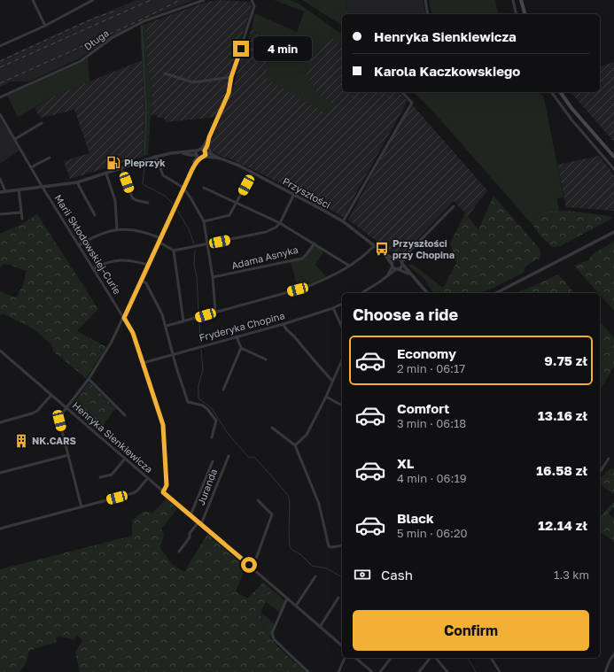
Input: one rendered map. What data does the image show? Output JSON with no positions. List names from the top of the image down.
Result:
{
  "streets": {
    "street": [
      "Długa",
      "Przyszłości",
      "Marii Skłodowskiej-Curie",
      "Adama Asnyka",
      "Fryderyka Chopina",
      "Henryka Sienkiewicza",
      "Juranda"
    ]
  },
  "crossings": [
    ["Marii Skłodowskiej-Curie", "Fryderyka Chopina"],
    ["Marii Skłodowskiej-Curie", "Henryka Sienkiewicza"],
    ["Henryka Sienkiewicza", "Juranda"]
  ],
  "places": {
    "fuel station": ["Pieprzyk"],
    "bus stop": ["Przyszłości przy Chopina"],
    "building": ["NK.CARS"]
  },
  "page": {
    "banner": ["Henryka Sienkiewicza", "Karola Kaczkowskiego"],
    "bubble": "4 min",
    "heading": "Choose a ride",
    "list": [
      {
        "name": "Economy",
        "note": "2 min · 06:17",
        "value": "9.75 zł"
      },
      {
        "name": "Comfort",
        "note": "3 min · 06:18",
        "value": "13.16 zł"
      },
      {
        "name": "XL",
        "note": "4 min · 06:19",
        "value": "16.58 zł"
      },
      {
        "name": "Black",
        "note": "5 min · 06:20",
        "value": "12.14 zł"
      }
    ],
    "pay": ["Cash", "1.3 km"],
    "buttons": "Confirm"
  }
}
